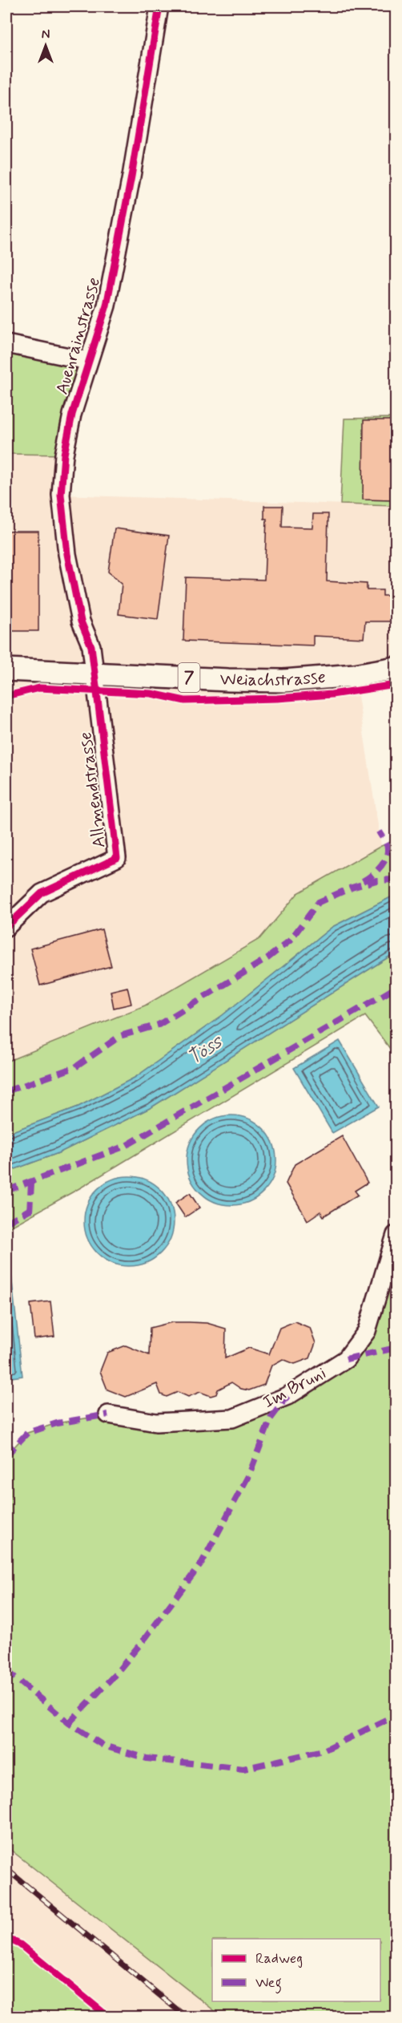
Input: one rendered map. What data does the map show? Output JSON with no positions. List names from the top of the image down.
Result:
{
  "streets": {
    "main road": ["7", "Weiachstrasse"],
    "street": ["Auenrainstrasse", "Allmendstrasse", "Im Bruni"]
  },
  "crossings": [
    ["Auenrainstrasse", "Weiachstrasse"],
    ["Auenrainstrasse", "Allmendstrasse"],
    ["Weiachstrasse", "Allmendstrasse"]
  ],
  "water": ["Töss"],
  "legend": ["Radweg", "Weg"],
  "north": "top"
}
